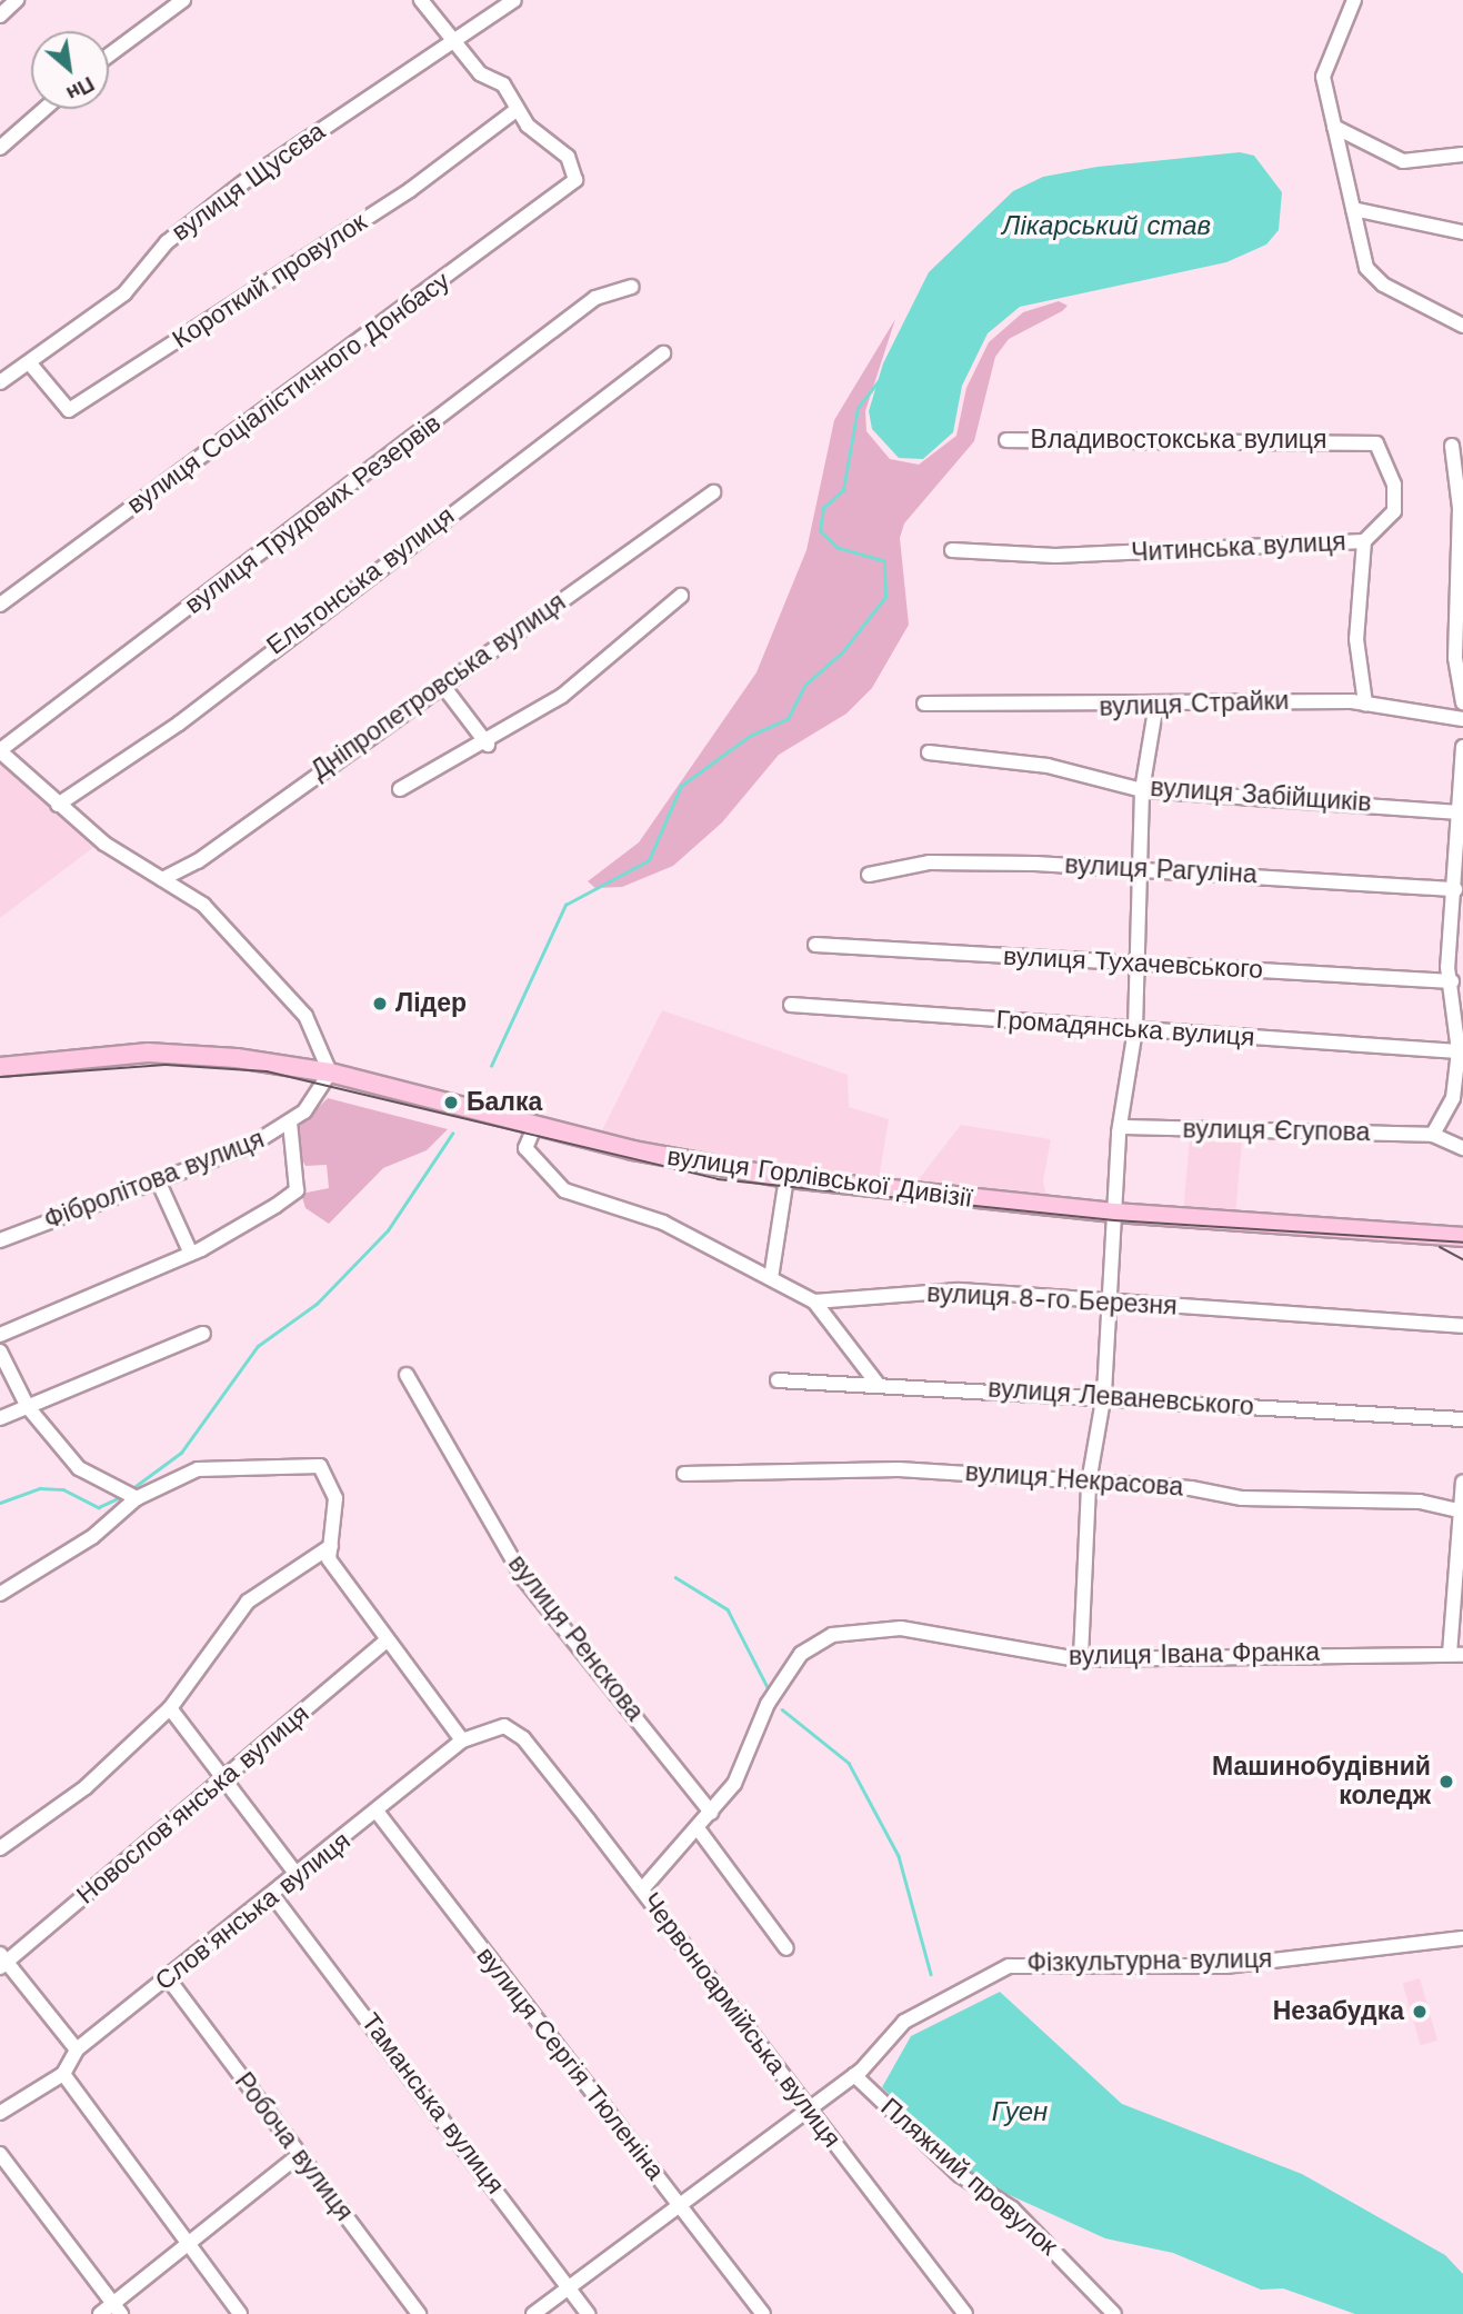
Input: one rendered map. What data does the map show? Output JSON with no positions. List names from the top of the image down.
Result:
{
  "streets": {
    "main road": ["вулиця Горлівської Дивізії"],
    "street": [
      "вулиця Щусєва",
      "Короткий провулок",
      "вулиця Соціалістичного Донбасу",
      "Владивостокська вулиця",
      "вулиця Трудових Резервів",
      "Читинська вулиця",
      "Ельтонська вулиця",
      "Дніпропетровська вулиця",
      "вулиця Страйки",
      "вулиця Забійщиків",
      "вулиця Рагуліна",
      "вулиця Тухачевського",
      "Громадянська вулиця",
      "вулиця Єгупова",
      "Фібролітова вулиця",
      "вулиця 8-го Березня",
      "вулиця Леваневського",
      "вулиця Некрасова",
      "вулиця Ренскова",
      "вулиця Івана Франка",
      "Новослов'янська вулиця",
      "Слов'янська вулиця",
      "Фізкультурна вулиця",
      "Червоноармійська вулиця",
      "вулиця Сергія Тюленіна",
      "Таманська вулиця",
      "Робоча вулиця",
      "Пляжний провулок"
    ]
  },
  "crossings": [
    ["вулиця Щусєва", "Короткий провулок"],
    ["Короткий провулок", "вулиця Соціалістичного Донбасу"],
    ["Владивостокська вулиця", "Читинська вулиця"],
    ["Читинська вулиця", "вулиця Страйки"],
    ["вулиця Горлівської Дивізії", "Фібролітова вулиця"],
    ["вулиця Ренскова", "вулиця Івана Франка"],
    ["вулиця Івана Франка", "Червоноармійська вулиця"],
    ["Слов'янська вулиця", "Червоноармійська вулиця"],
    ["Слов'янська вулиця", "вулиця Сергія Тюленіна"],
    ["Слов'янська вулиця", "Таманська вулиця"],
    ["Слов'янська вулиця", "Робоча вулиця"],
    ["Фізкультурна вулиця", "Червоноармійська вулиця"],
    ["Фізкультурна вулиця", "вулиця Сергія Тюленіна"],
    ["Фізкультурна вулиця", "Таманська вулиця"],
    ["Фізкультурна вулиця", "Пляжний провулок"]
  ],
  "water": ["Лікарський став", "Гуен"],
  "places": [
    "Лідер",
    "Балка",
    "Машинобудівний коледж",
    "Незабудка"
  ],
  "north": "bottom right"
}
